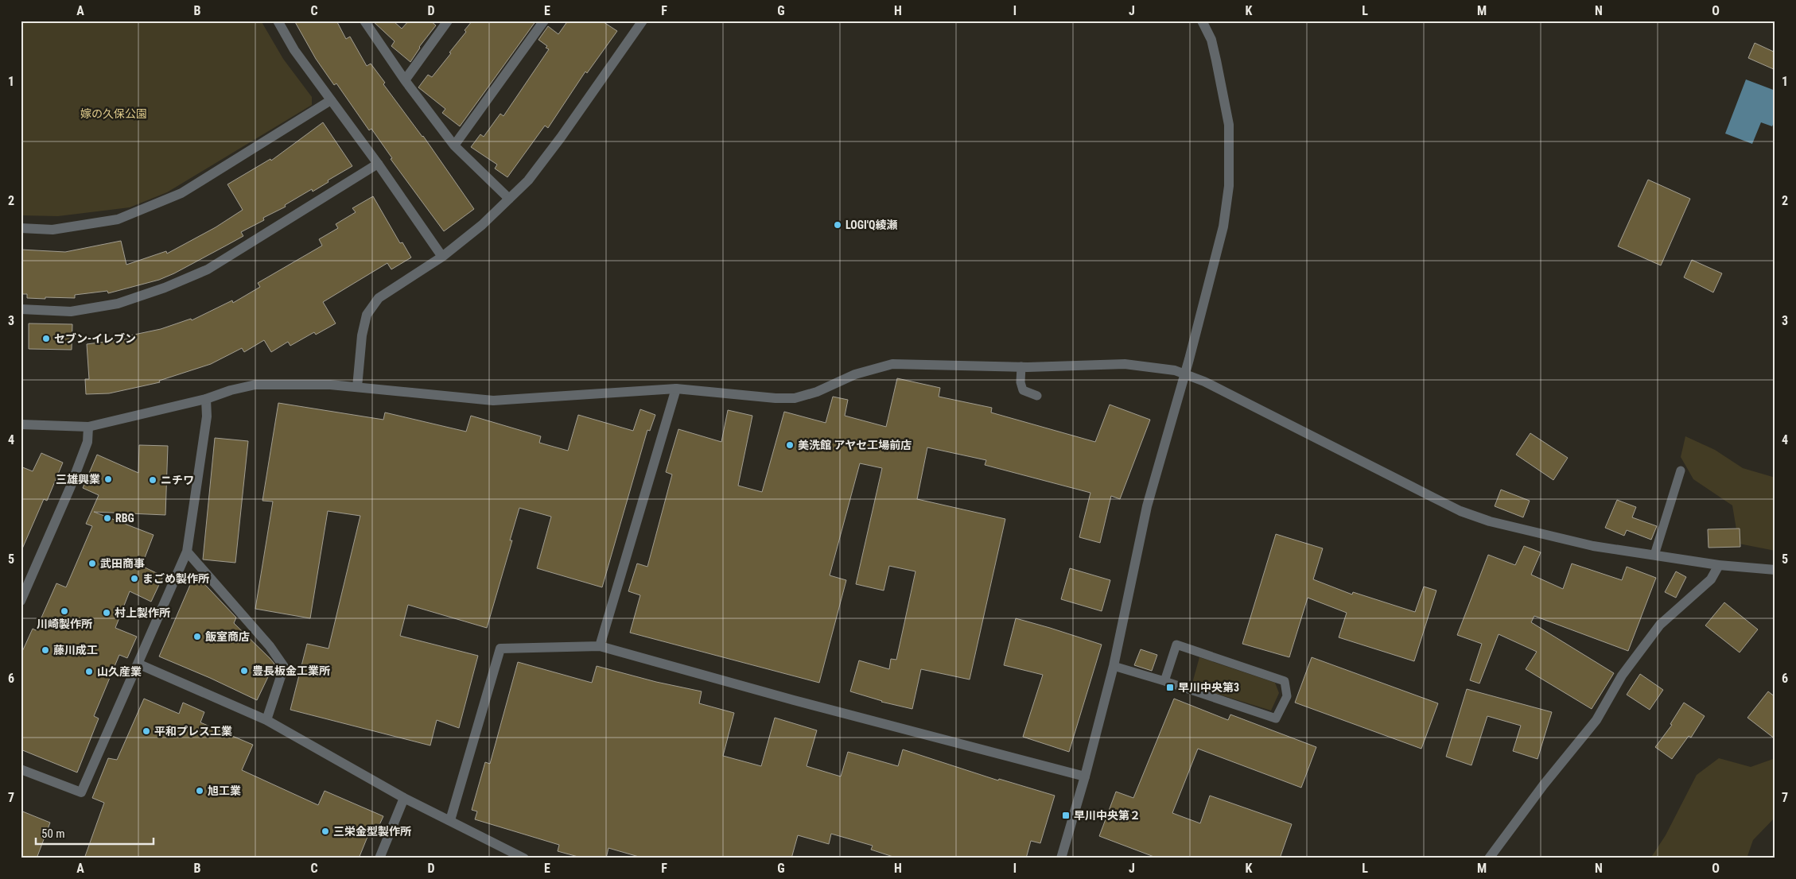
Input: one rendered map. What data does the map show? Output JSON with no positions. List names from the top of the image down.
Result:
{
  "parks": ["嫁の久保公園"],
  "places": {
    "other": [
      "LOGI'Q綾瀬",
      "セブン-イレブン",
      "美洗館 アヤセ工場前店",
      "三雄興業",
      "ニチワ",
      "RBG",
      "武田商事",
      "まごめ製作所",
      "川崎製作所",
      "村上製作所",
      "飯室商店",
      "藤川成工",
      "豊長板金工業所",
      "山久産業",
      "平和プレス工業",
      "旭工業",
      "三栄金型製作所"
    ],
    "transit": ["早川中央第3", "早川中央第２"]
  },
  "scale_bar": "50 m",
  "grid": {
    "columns": [
      "A",
      "B",
      "C",
      "D",
      "E",
      "F",
      "G",
      "H",
      "I",
      "J",
      "K",
      "L",
      "M",
      "N",
      "O"
    ],
    "rows": [
      "1",
      "2",
      "3",
      "4",
      "5",
      "6",
      "7"
    ]
  }
}
